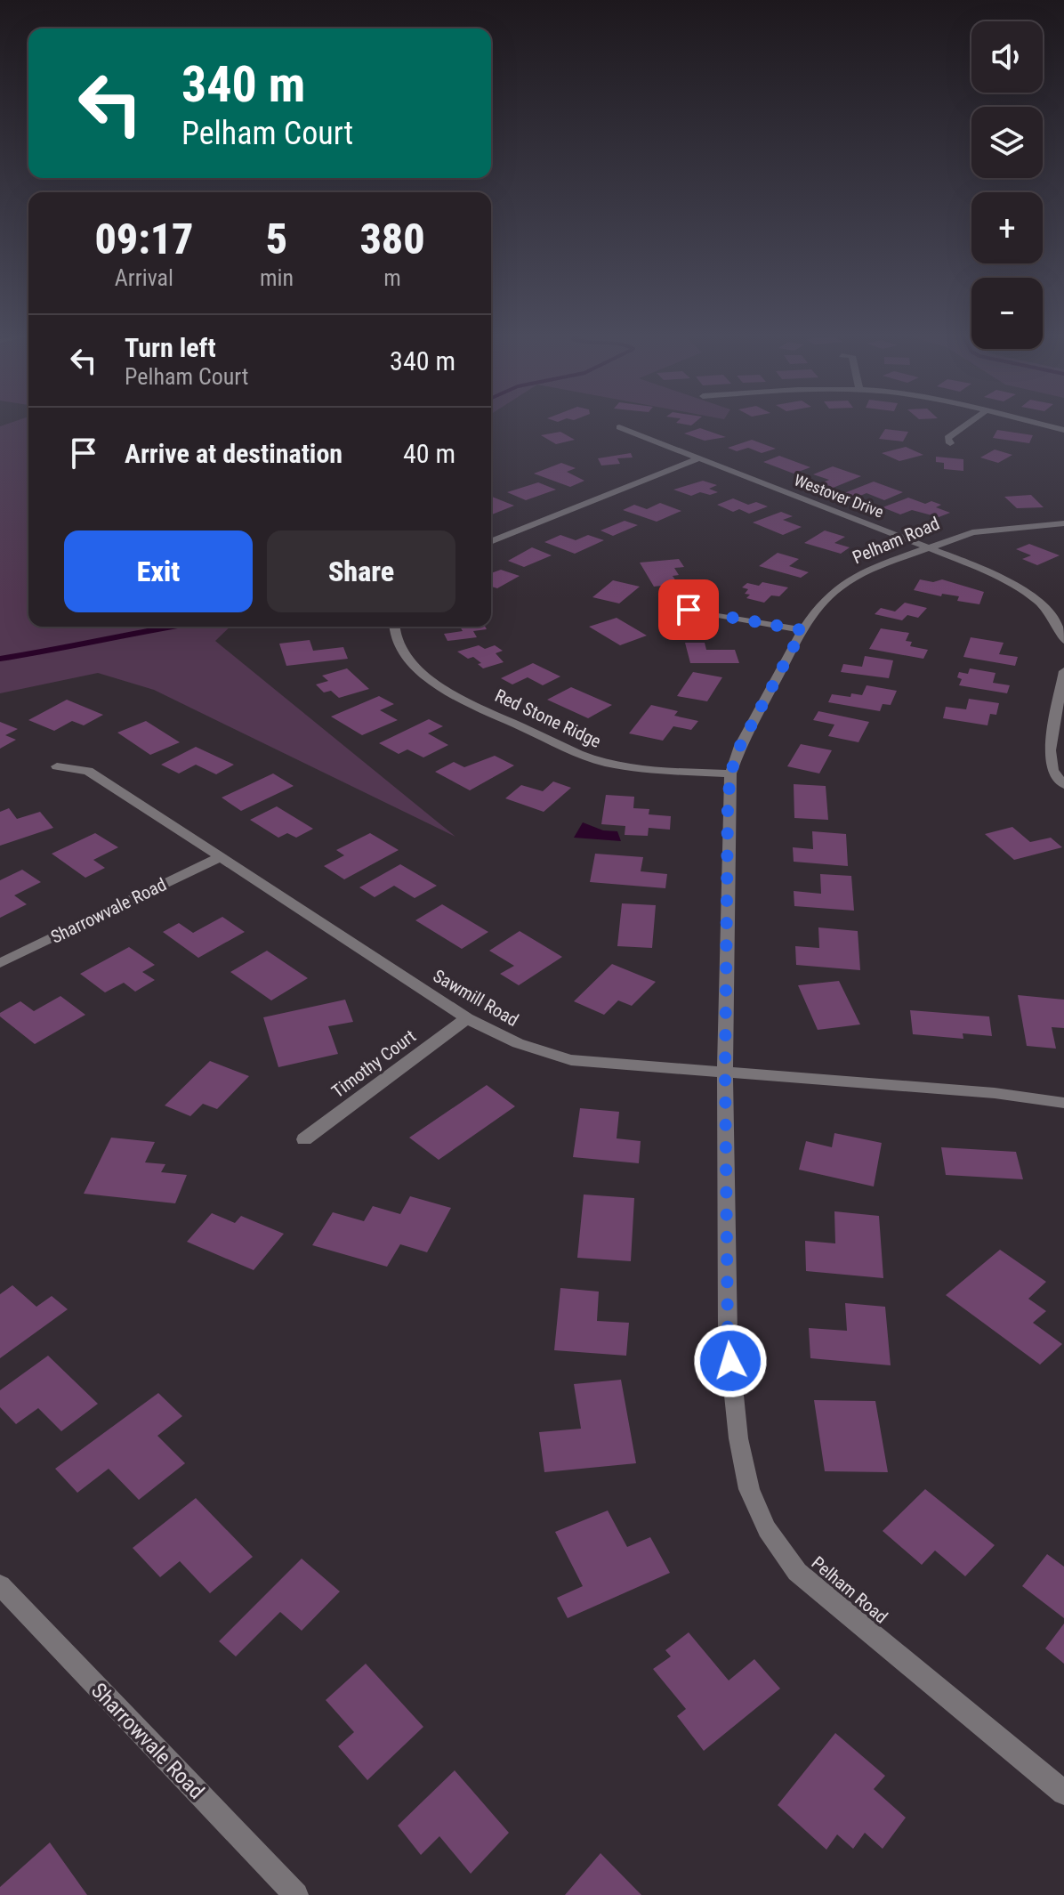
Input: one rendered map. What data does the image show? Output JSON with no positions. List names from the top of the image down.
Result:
{
  "streets": {
    "street": [
      "Westover Drive",
      "Pelham Road",
      "Red Stone Ridge",
      "Sharrowvale Road",
      "Sawmill Road",
      "Timothy Court"
    ]
  },
  "crossings": [
    ["Westover Drive", "Pelham Road"],
    ["Pelham Road", "Red Stone Ridge"],
    ["Pelham Road", "Sawmill Road"],
    ["Sharrowvale Road", "Sawmill Road"],
    ["Sawmill Road", "Timothy Court"]
  ],
  "page": {
    "map_buttons": ["+", "−"],
    "turn": ["340 m", "Pelham Court"],
    "eta": [
      "09:17",
      "Arrival",
      "5",
      "min",
      "380",
      "m"
    ],
    "list": [
      {
        "name": "Turn left",
        "note": "Pelham Court",
        "value": "340 m"
      },
      {
        "name": "Arrive at destination",
        "value": "40 m"
      }
    ],
    "buttons": ["Exit", "Share"]
  }
}
